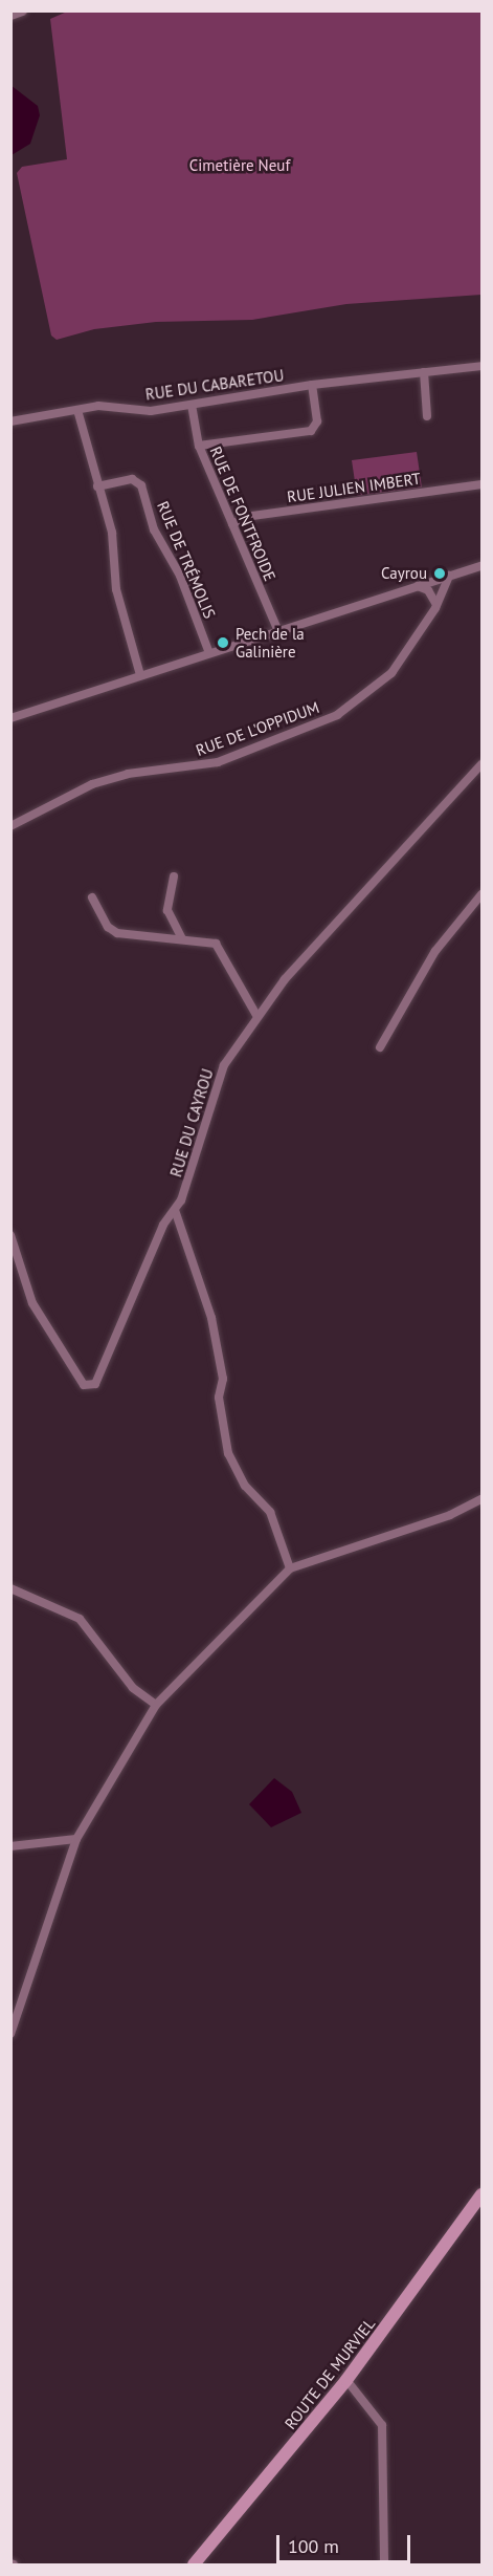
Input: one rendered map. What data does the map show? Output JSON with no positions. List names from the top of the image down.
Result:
{
  "streets": {
    "main road": ["ROUTE DE MURVIEL"],
    "street": [
      "RUE DU CABARETOU",
      "RUE JULIEN IMBERT",
      "RUE DE FONTFROIDE",
      "RUE DE TRÉMOLIS",
      "RUE DE L'OPPIDUM",
      "RUE DU CAYROU"
    ]
  },
  "crossings": [
    ["RUE DU CABARETOU", "RUE DE FONTFROIDE"],
    ["RUE JULIEN IMBERT", "RUE DE FONTFROIDE"]
  ],
  "parks": ["Cimetière Neuf"],
  "places": ["Cayrou", "Pech de la Galinière"],
  "scale_bar": "100 m"
}
